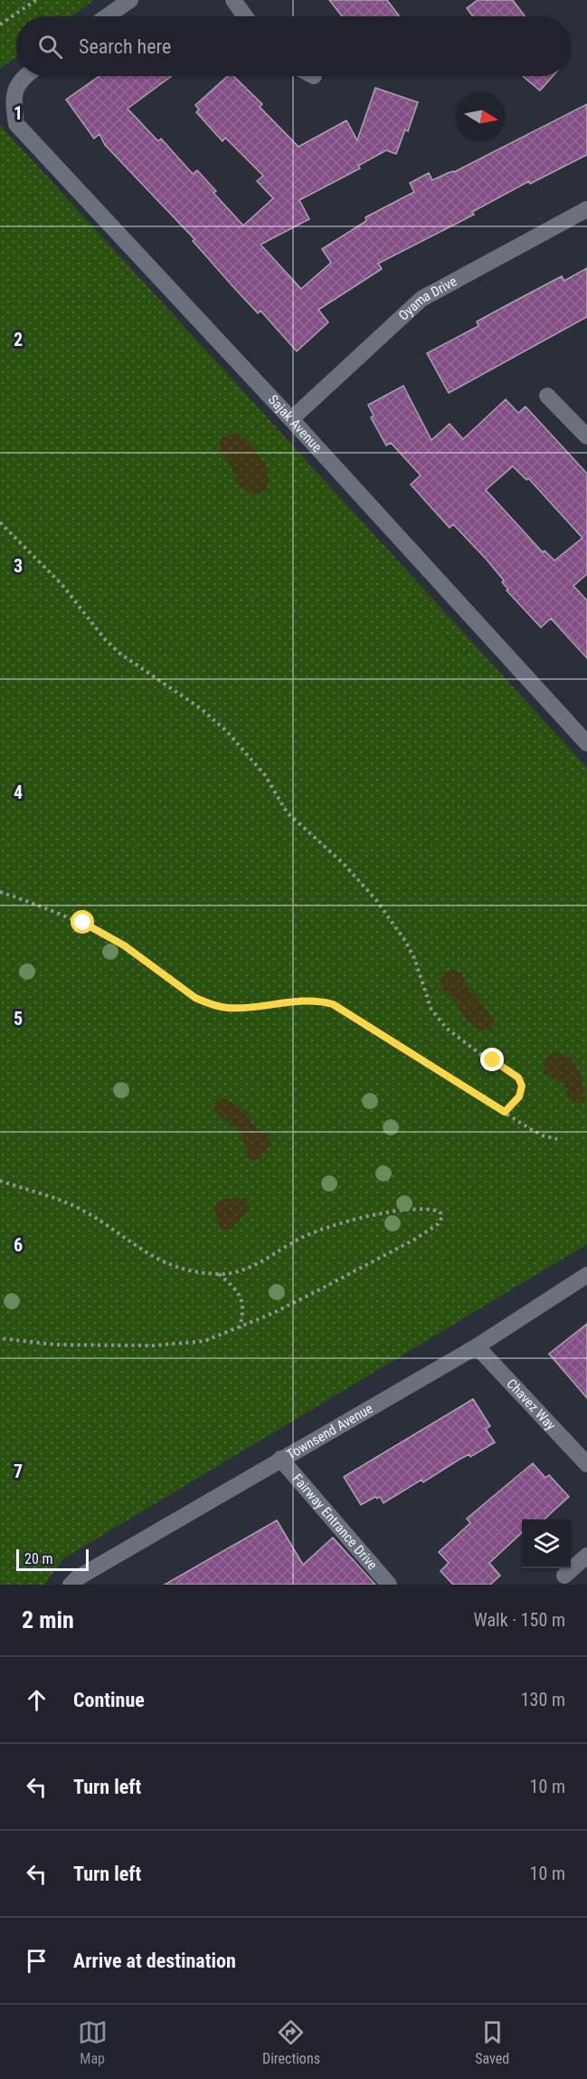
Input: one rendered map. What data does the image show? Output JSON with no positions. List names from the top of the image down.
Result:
{
  "streets": {
    "street": [
      "Oyama Drive",
      "Sajak Avenue",
      "Chavez Way",
      "Townsend Avenue",
      "Fairway Entrance Drive"
    ]
  },
  "crossings": [
    ["Oyama Drive", "Sajak Avenue"],
    ["Chavez Way", "Townsend Avenue"],
    ["Townsend Avenue", "Fairway Entrance Drive"]
  ],
  "scale_bar": "20 m",
  "north": "right",
  "page": {
    "search": "Search here",
    "scale": "20 m",
    "heading": ["2 min", "Walk · 150 m"],
    "list": [
      ["Continue", "130 m"],
      ["Turn left", "10 m"],
      ["Turn left", "10 m"],
      "Arrive at destination"
    ],
    "nav": ["Map", "Directions", "Saved"]
  },
  "grid": {
    "rows": [
      "1",
      "2",
      "3",
      "4",
      "5",
      "6",
      "7"
    ]
  }
}
